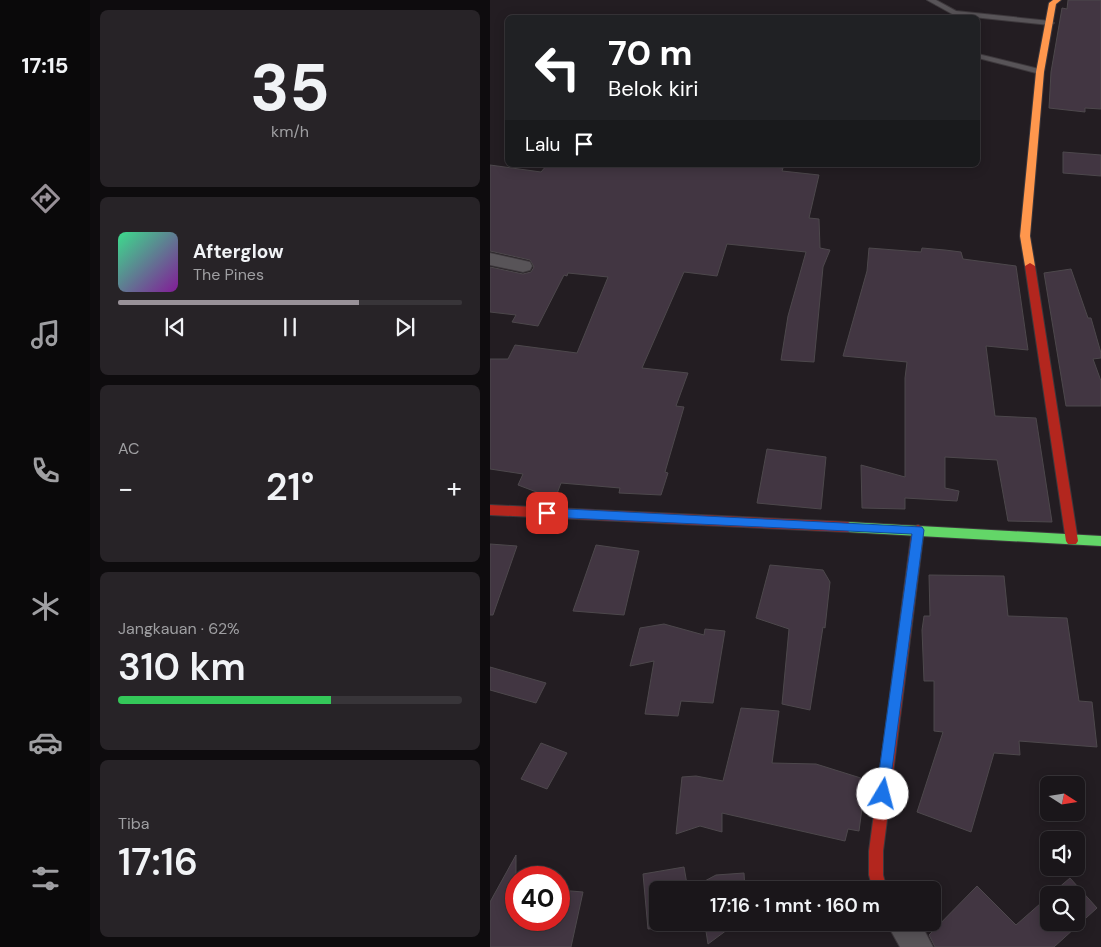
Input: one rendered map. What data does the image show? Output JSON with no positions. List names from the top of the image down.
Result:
{
  "north": "right",
  "page": {
    "tabs": "17:15",
    "tile": [
      ["35", "km/h"],
      "AC",
      ["Jangkauan · 62%", "310 km"],
      ["Tiba", "17:16"]
    ],
    "turn": ["70 m", "Belok kiri"],
    "then": "Lalu",
    "song": ["Afterglow", "The Pines"],
    "heat": ["−", "21°", "+"],
    "limit": "40",
    "trip": "17:16 · 1 mnt · 160 m"
  }
}
